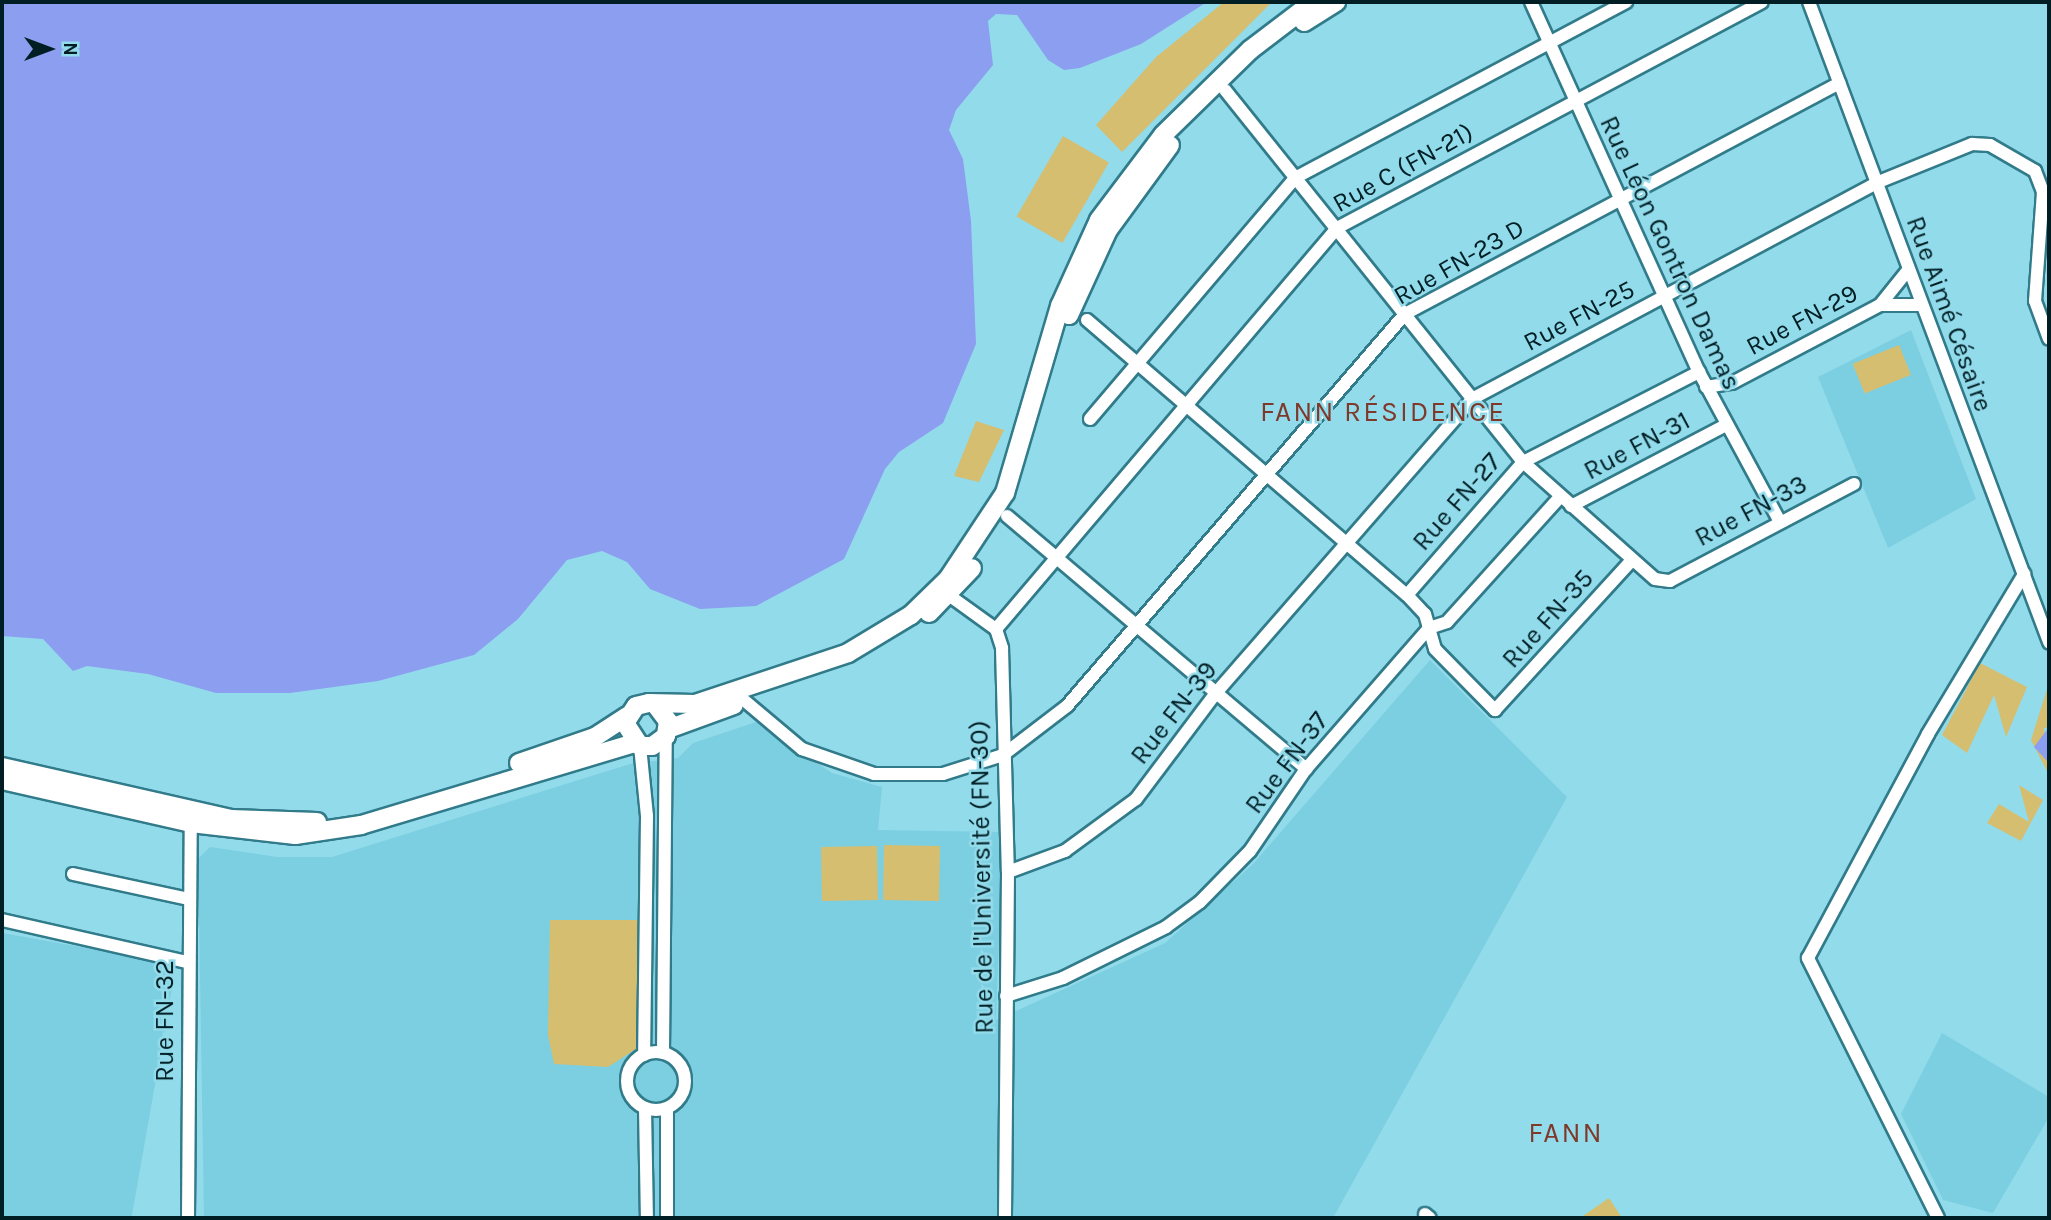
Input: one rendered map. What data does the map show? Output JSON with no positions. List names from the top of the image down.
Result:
{
  "streets": {
    "street": [
      "Rue C (FN-21)",
      "Rue Léon Gontron Damas",
      "Rue FN-23 D",
      "Rue Aimé Césaire",
      "Rue FN-25",
      "Rue FN-29",
      "Rue FN-31",
      "Rue FN-27",
      "Rue FN-33",
      "Rue FN-35",
      "Rue FN-39",
      "Rue FN-37",
      "Rue de l'Université (FN-30)",
      "Rue FN-32"
    ]
  },
  "crossings": [
    ["Rue C (FN-21)", "Rue Léon Gontron Damas"],
    ["Rue Léon Gontron Damas", "Rue FN-23 D"],
    ["Rue Léon Gontron Damas", "Rue FN-25"],
    ["Rue Léon Gontron Damas", "Rue FN-29"],
    ["Rue Léon Gontron Damas", "Rue FN-31"],
    ["Rue Léon Gontron Damas", "Rue FN-27"],
    ["Rue Léon Gontron Damas", "Rue FN-33"],
    ["Rue FN-23 D", "Rue Aimé Césaire"],
    ["Rue FN-23 D", "Rue de l'Université (FN-30)"],
    ["Rue Aimé Césaire", "Rue FN-25"],
    ["Rue FN-25", "Rue FN-39"],
    ["Rue FN-33", "Rue FN-35"],
    ["Rue FN-35", "Rue FN-37"],
    ["Rue FN-39", "Rue de l'Université (FN-30)"],
    ["Rue FN-37", "Rue de l'Université (FN-30)"]
  ],
  "districts": ["FANN RÉSIDENCE", "FANN"],
  "north": "right"
}
